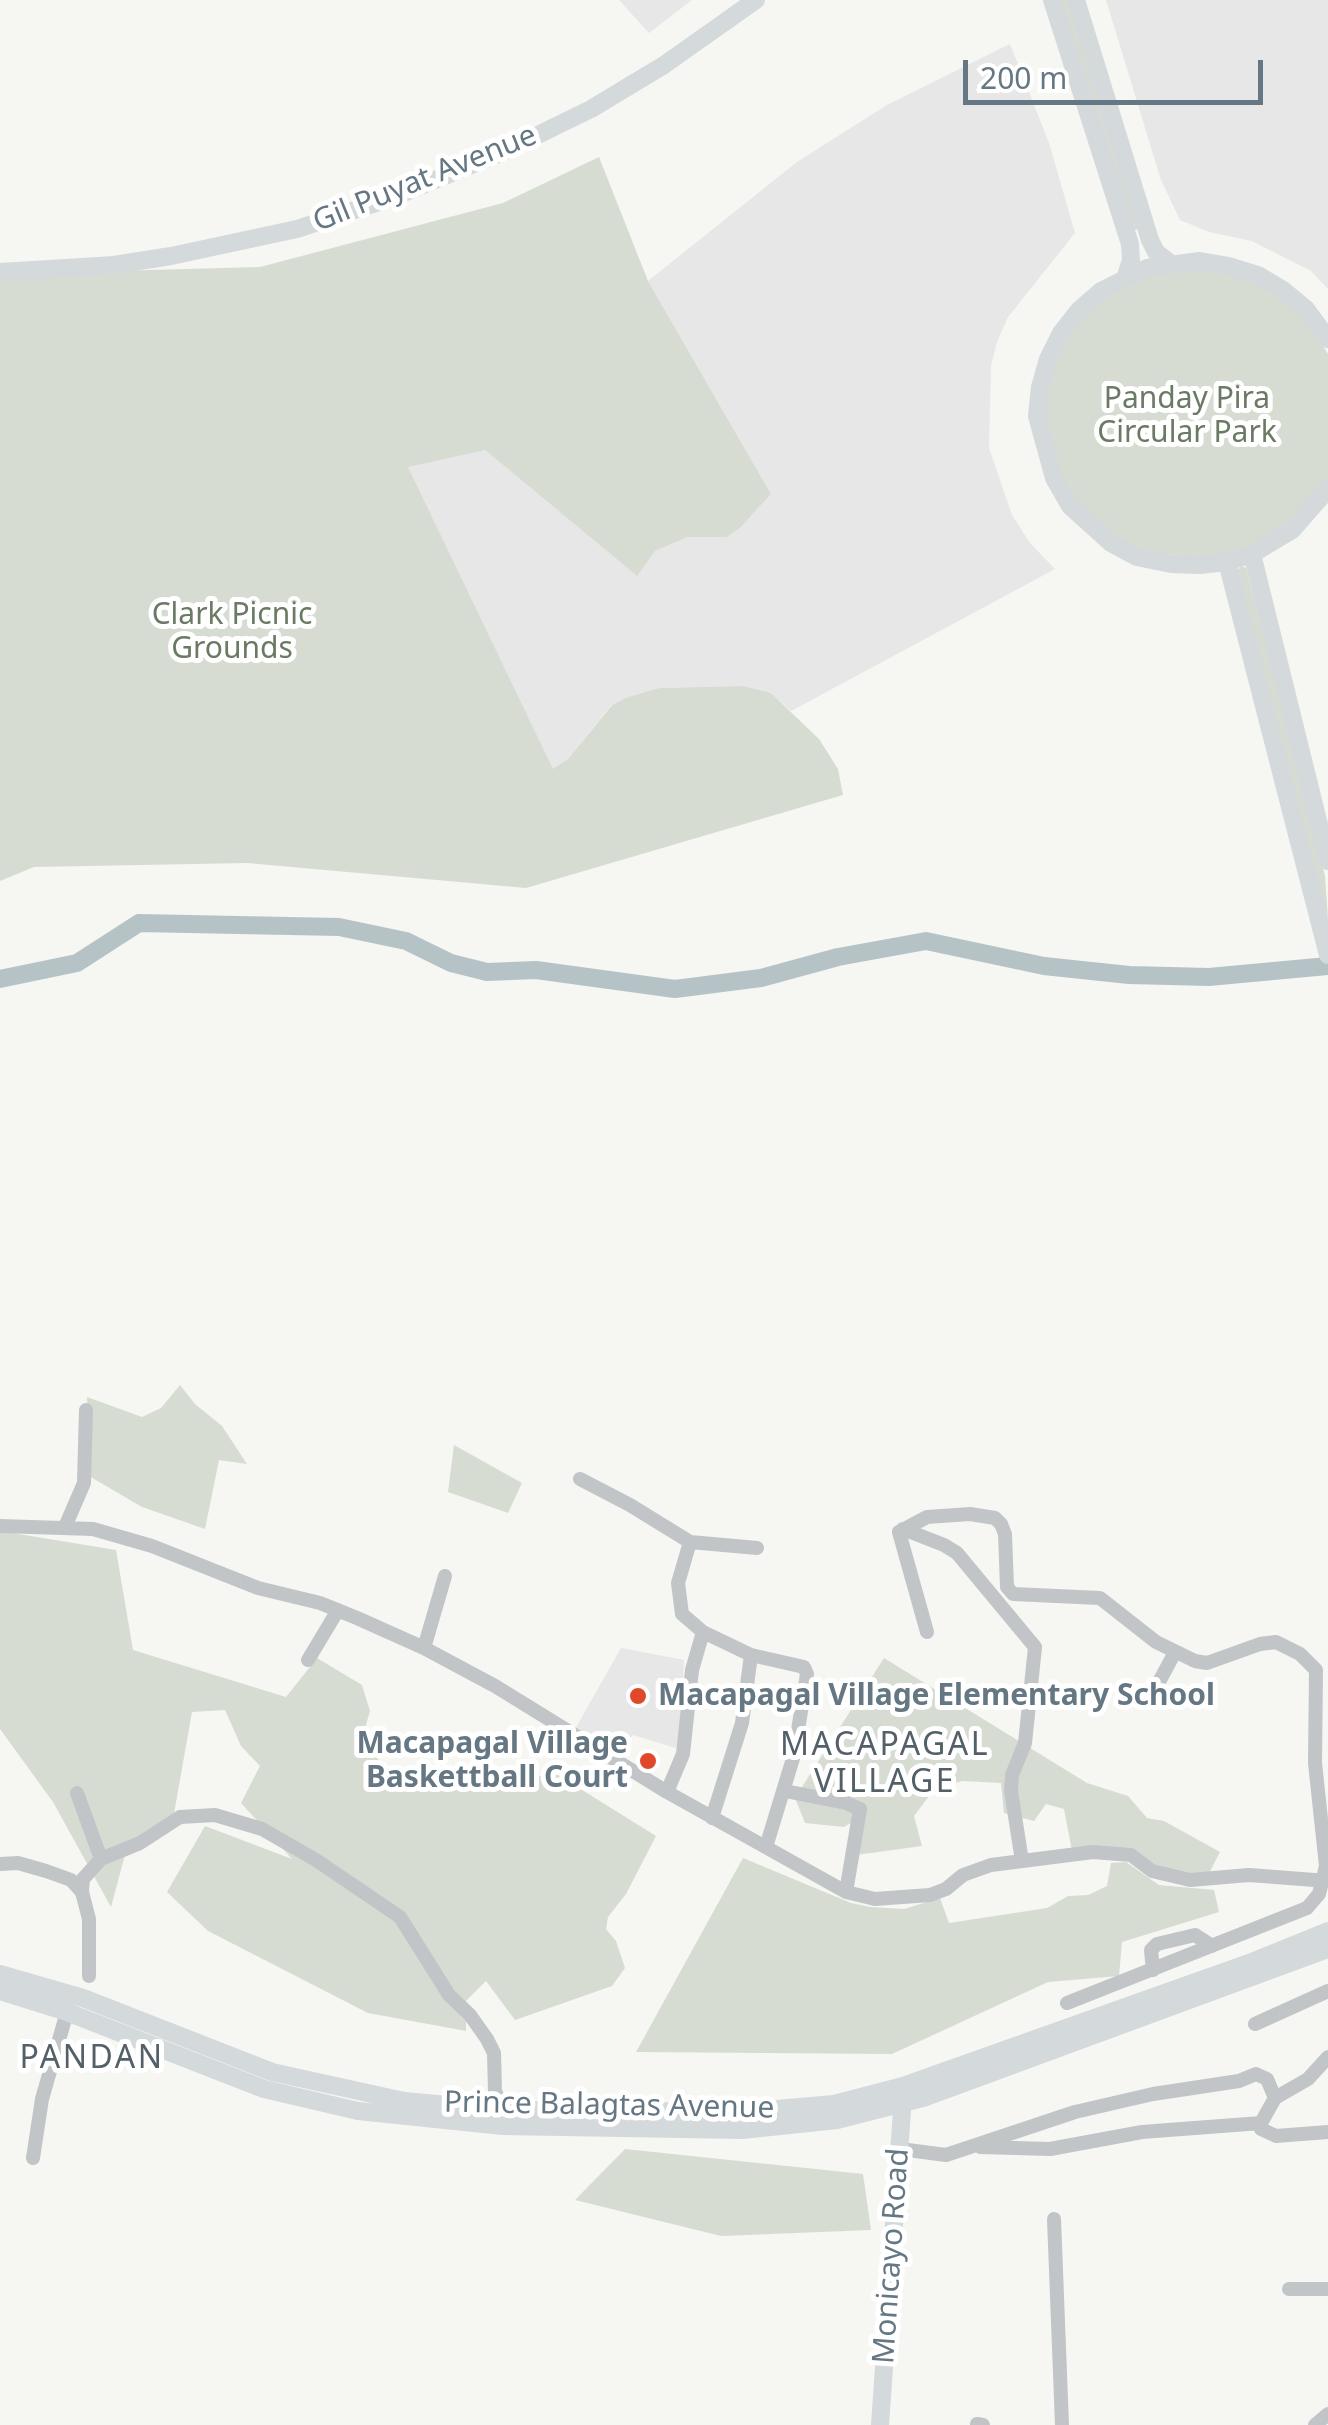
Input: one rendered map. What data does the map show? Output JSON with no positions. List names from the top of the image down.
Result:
{
  "streets": {
    "main road": ["Gil Puyat Avenue", "Prince Balagtas Avenue", "Monicayo Road"]
  },
  "crossings": [
    ["Prince Balagtas Avenue", "Monicayo Road"]
  ],
  "districts": ["MACAPAGAL VILLAGE", "PANDAN"],
  "parks": ["Panday Pira Circular Park", "Clark Picnic Grounds"],
  "places": ["Macapagal Village Elementary School", "Macapagal Village Baskettball Court"],
  "scale_bar": "200 m"
}
